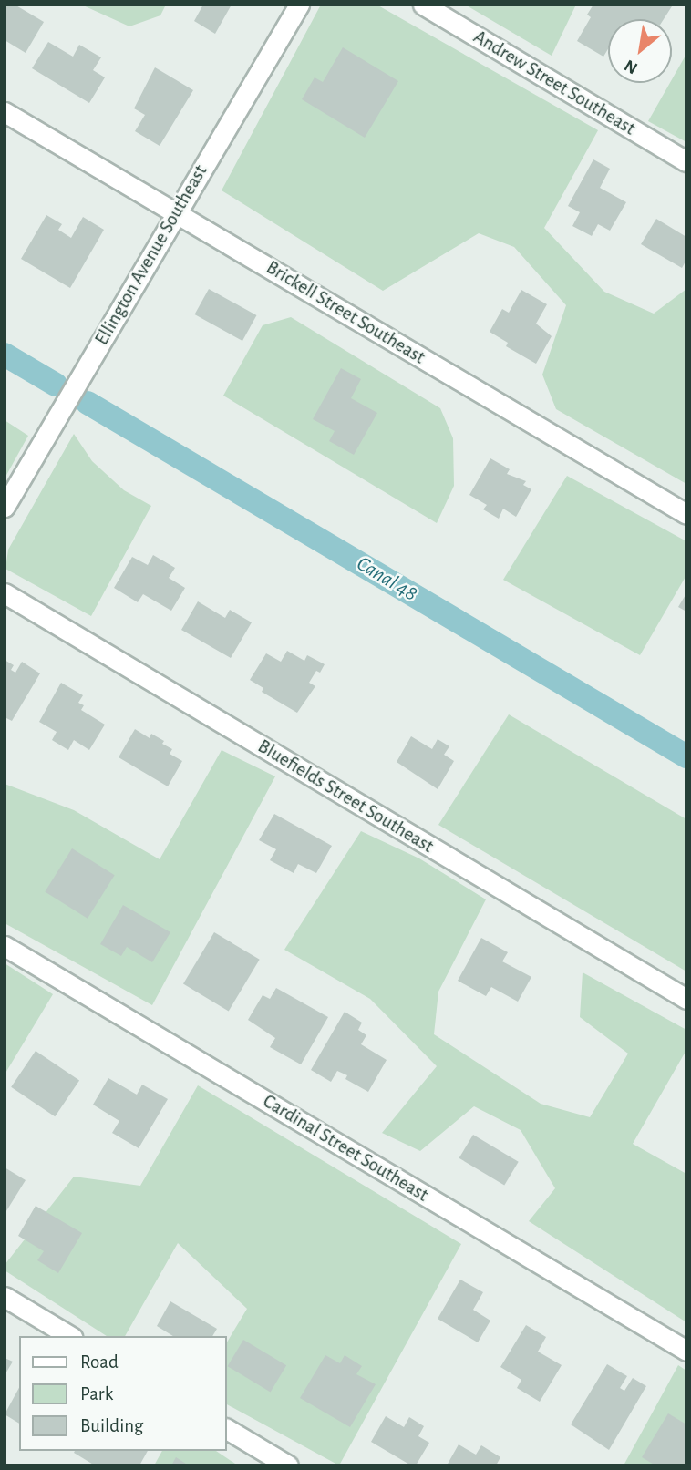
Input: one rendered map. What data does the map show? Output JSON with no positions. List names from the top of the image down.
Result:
{
  "streets": {
    "street": [
      "Andrew Street Southeast",
      "Ellington Avenue Southeast",
      "Brickell Street Southeast",
      "Bluefields Street Southeast",
      "Cardinal Street Southeast"
    ]
  },
  "crossings": [
    ["Ellington Avenue Southeast", "Brickell Street Southeast"]
  ],
  "water": ["Canal 48"],
  "legend": ["Road", "Park", "Building"],
  "north": "bottom left"
}
